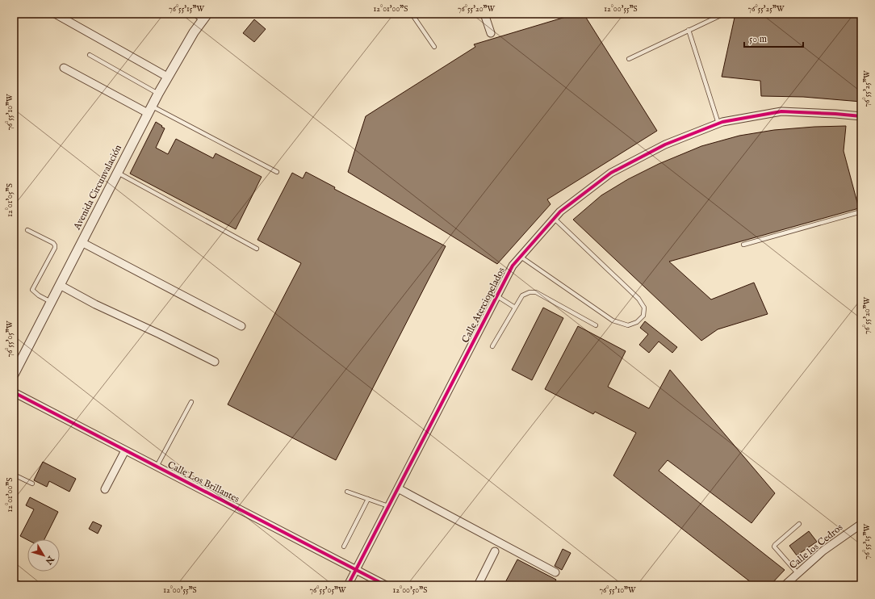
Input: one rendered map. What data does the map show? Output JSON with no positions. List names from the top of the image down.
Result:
{
  "streets": {
    "street": [
      "Avenida Circunvalación",
      "Calle Aterciopelados",
      "Calle Los Brillantes",
      "Calle los Cedros"
    ]
  },
  "crossings": [
    ["Calle Aterciopelados", "Calle Los Brillantes"]
  ],
  "scale_bar": "50 m",
  "north": "bottom right",
  "coordinates": [
    "76°55'15\"W",
    "12°01'00\"S",
    "76°55'20\"W",
    "12°00'55\"S",
    "76°55'25\"W",
    "76°55'10\"W",
    "12°01'05\"S",
    "76°55'05\"W",
    "12°00'50\"S"
  ]
}
